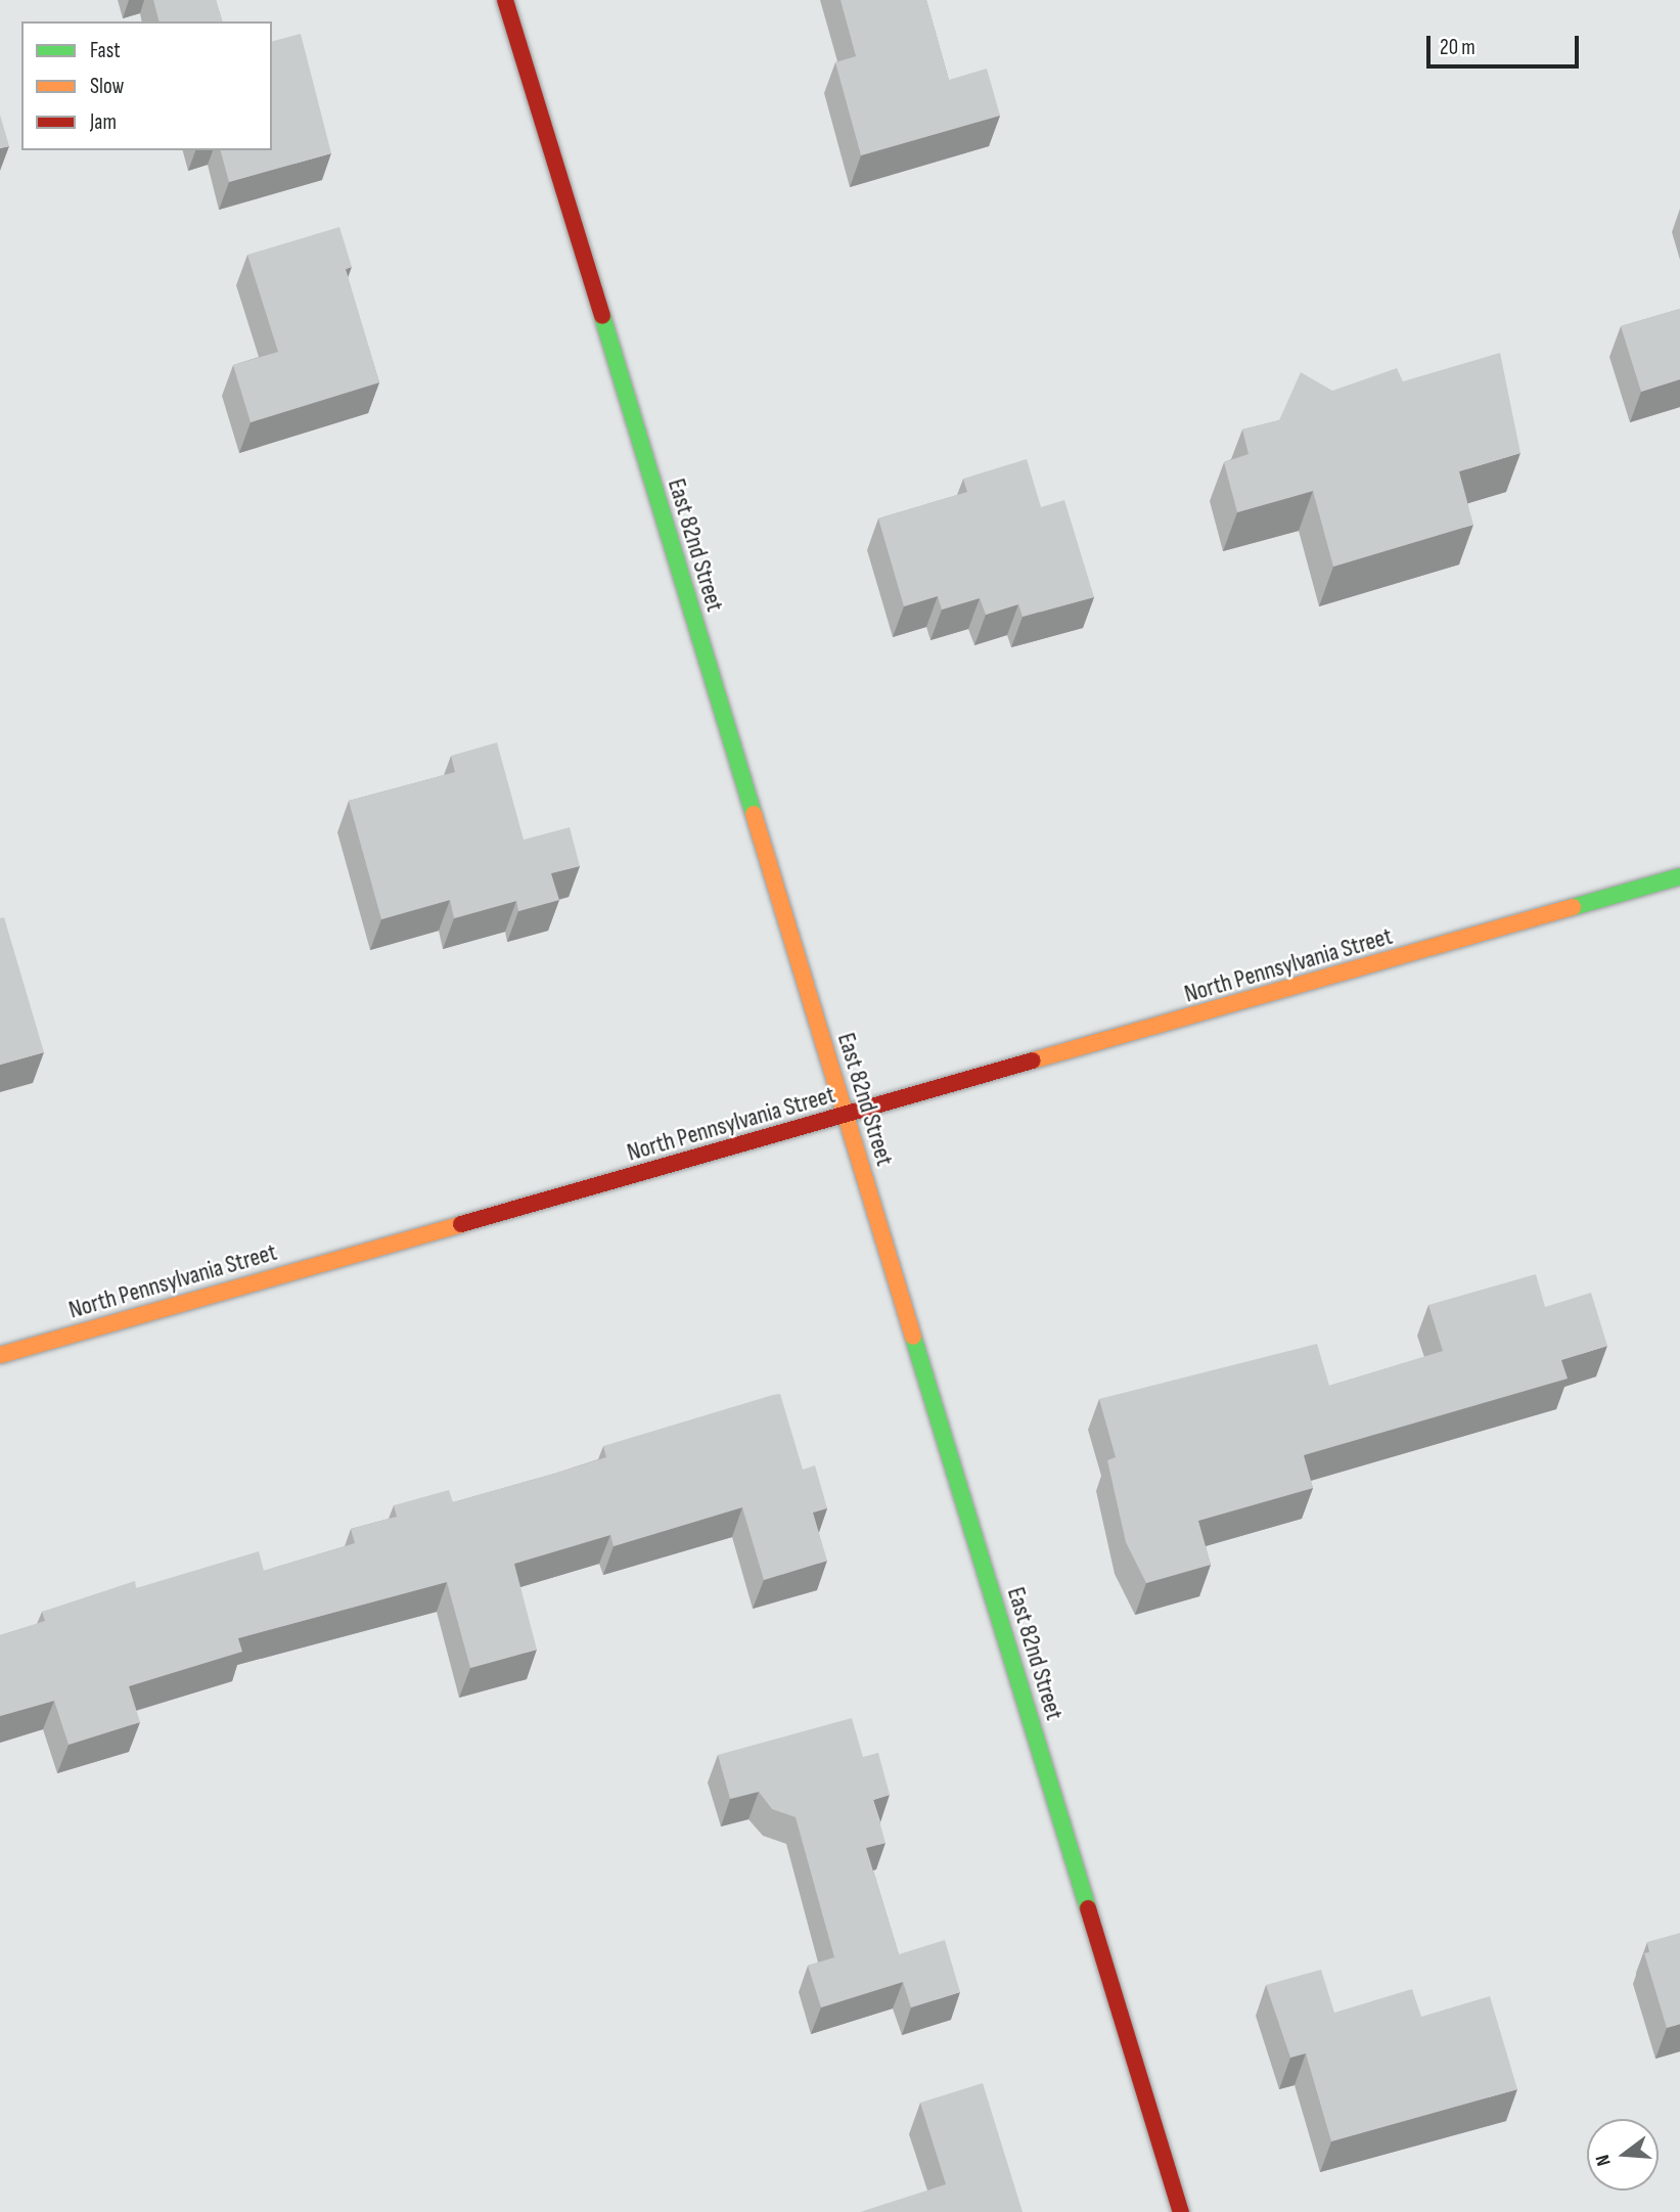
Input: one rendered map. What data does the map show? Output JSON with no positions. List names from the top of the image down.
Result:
{
  "streets": {
    "street": ["East 82nd Street", "North Pennsylvania Street"]
  },
  "crossings": [
    ["East 82nd Street", "North Pennsylvania Street"]
  ],
  "legend": ["Fast", "Slow", "Jam"],
  "scale_bar": "20 m",
  "north": "left"
}
